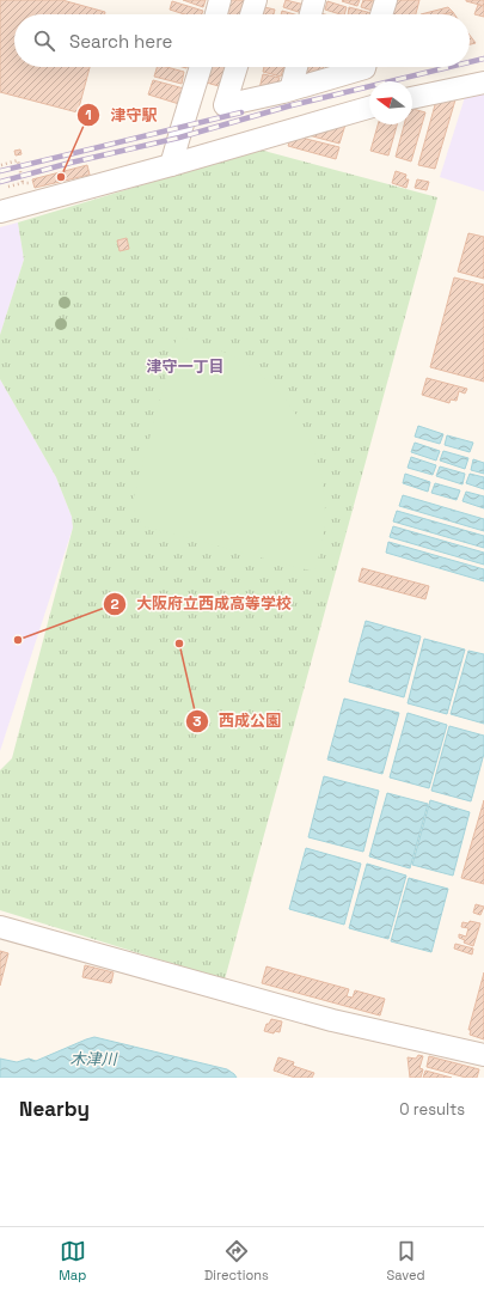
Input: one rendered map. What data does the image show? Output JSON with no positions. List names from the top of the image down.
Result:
{
  "districts": ["津守一丁目"],
  "water": ["木津川"],
  "places": ["津守駅", "大阪府立西成高等学校", "西成公園"],
  "north": "left",
  "page": {
    "search": "Search here",
    "heading": ["Nearby", "0 results"],
    "nav": ["Map", "Directions", "Saved"]
  }
}
